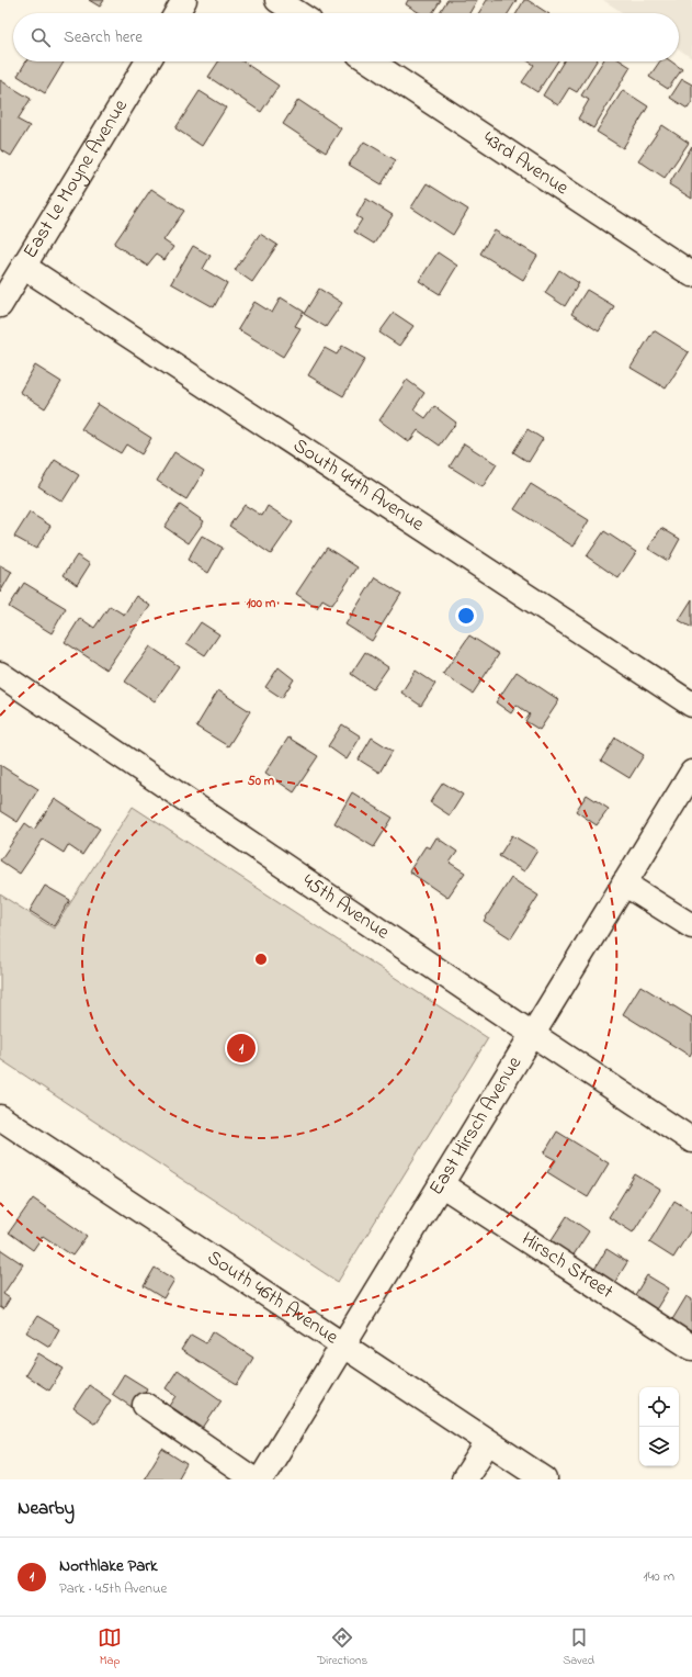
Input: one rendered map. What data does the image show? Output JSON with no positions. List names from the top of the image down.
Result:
{
  "streets": {
    "street": [
      "43rd Avenue",
      "East Le Moyne Avenue",
      "South 44th Avenue",
      "45th Avenue",
      "East Hirsch Avenue",
      "Hirsch Street",
      "South 46th Avenue"
    ]
  },
  "crossings": [
    ["East Le Moyne Avenue", "South 44th Avenue"],
    ["45th Avenue", "East Hirsch Avenue"],
    ["East Hirsch Avenue", "Hirsch Street"],
    ["East Hirsch Avenue", "South 46th Avenue"]
  ],
  "page": {
    "search": "Search here",
    "pins": "1",
    "heading": "Nearby",
    "list": [
      {
        "mark": "1",
        "name": "Northlake Park",
        "note": "Park · 45th Avenue",
        "value": "140 m"
      }
    ],
    "nav": ["Map", "Directions", "Saved"]
  },
  "rings": ["100 m", "50 m"]
}
